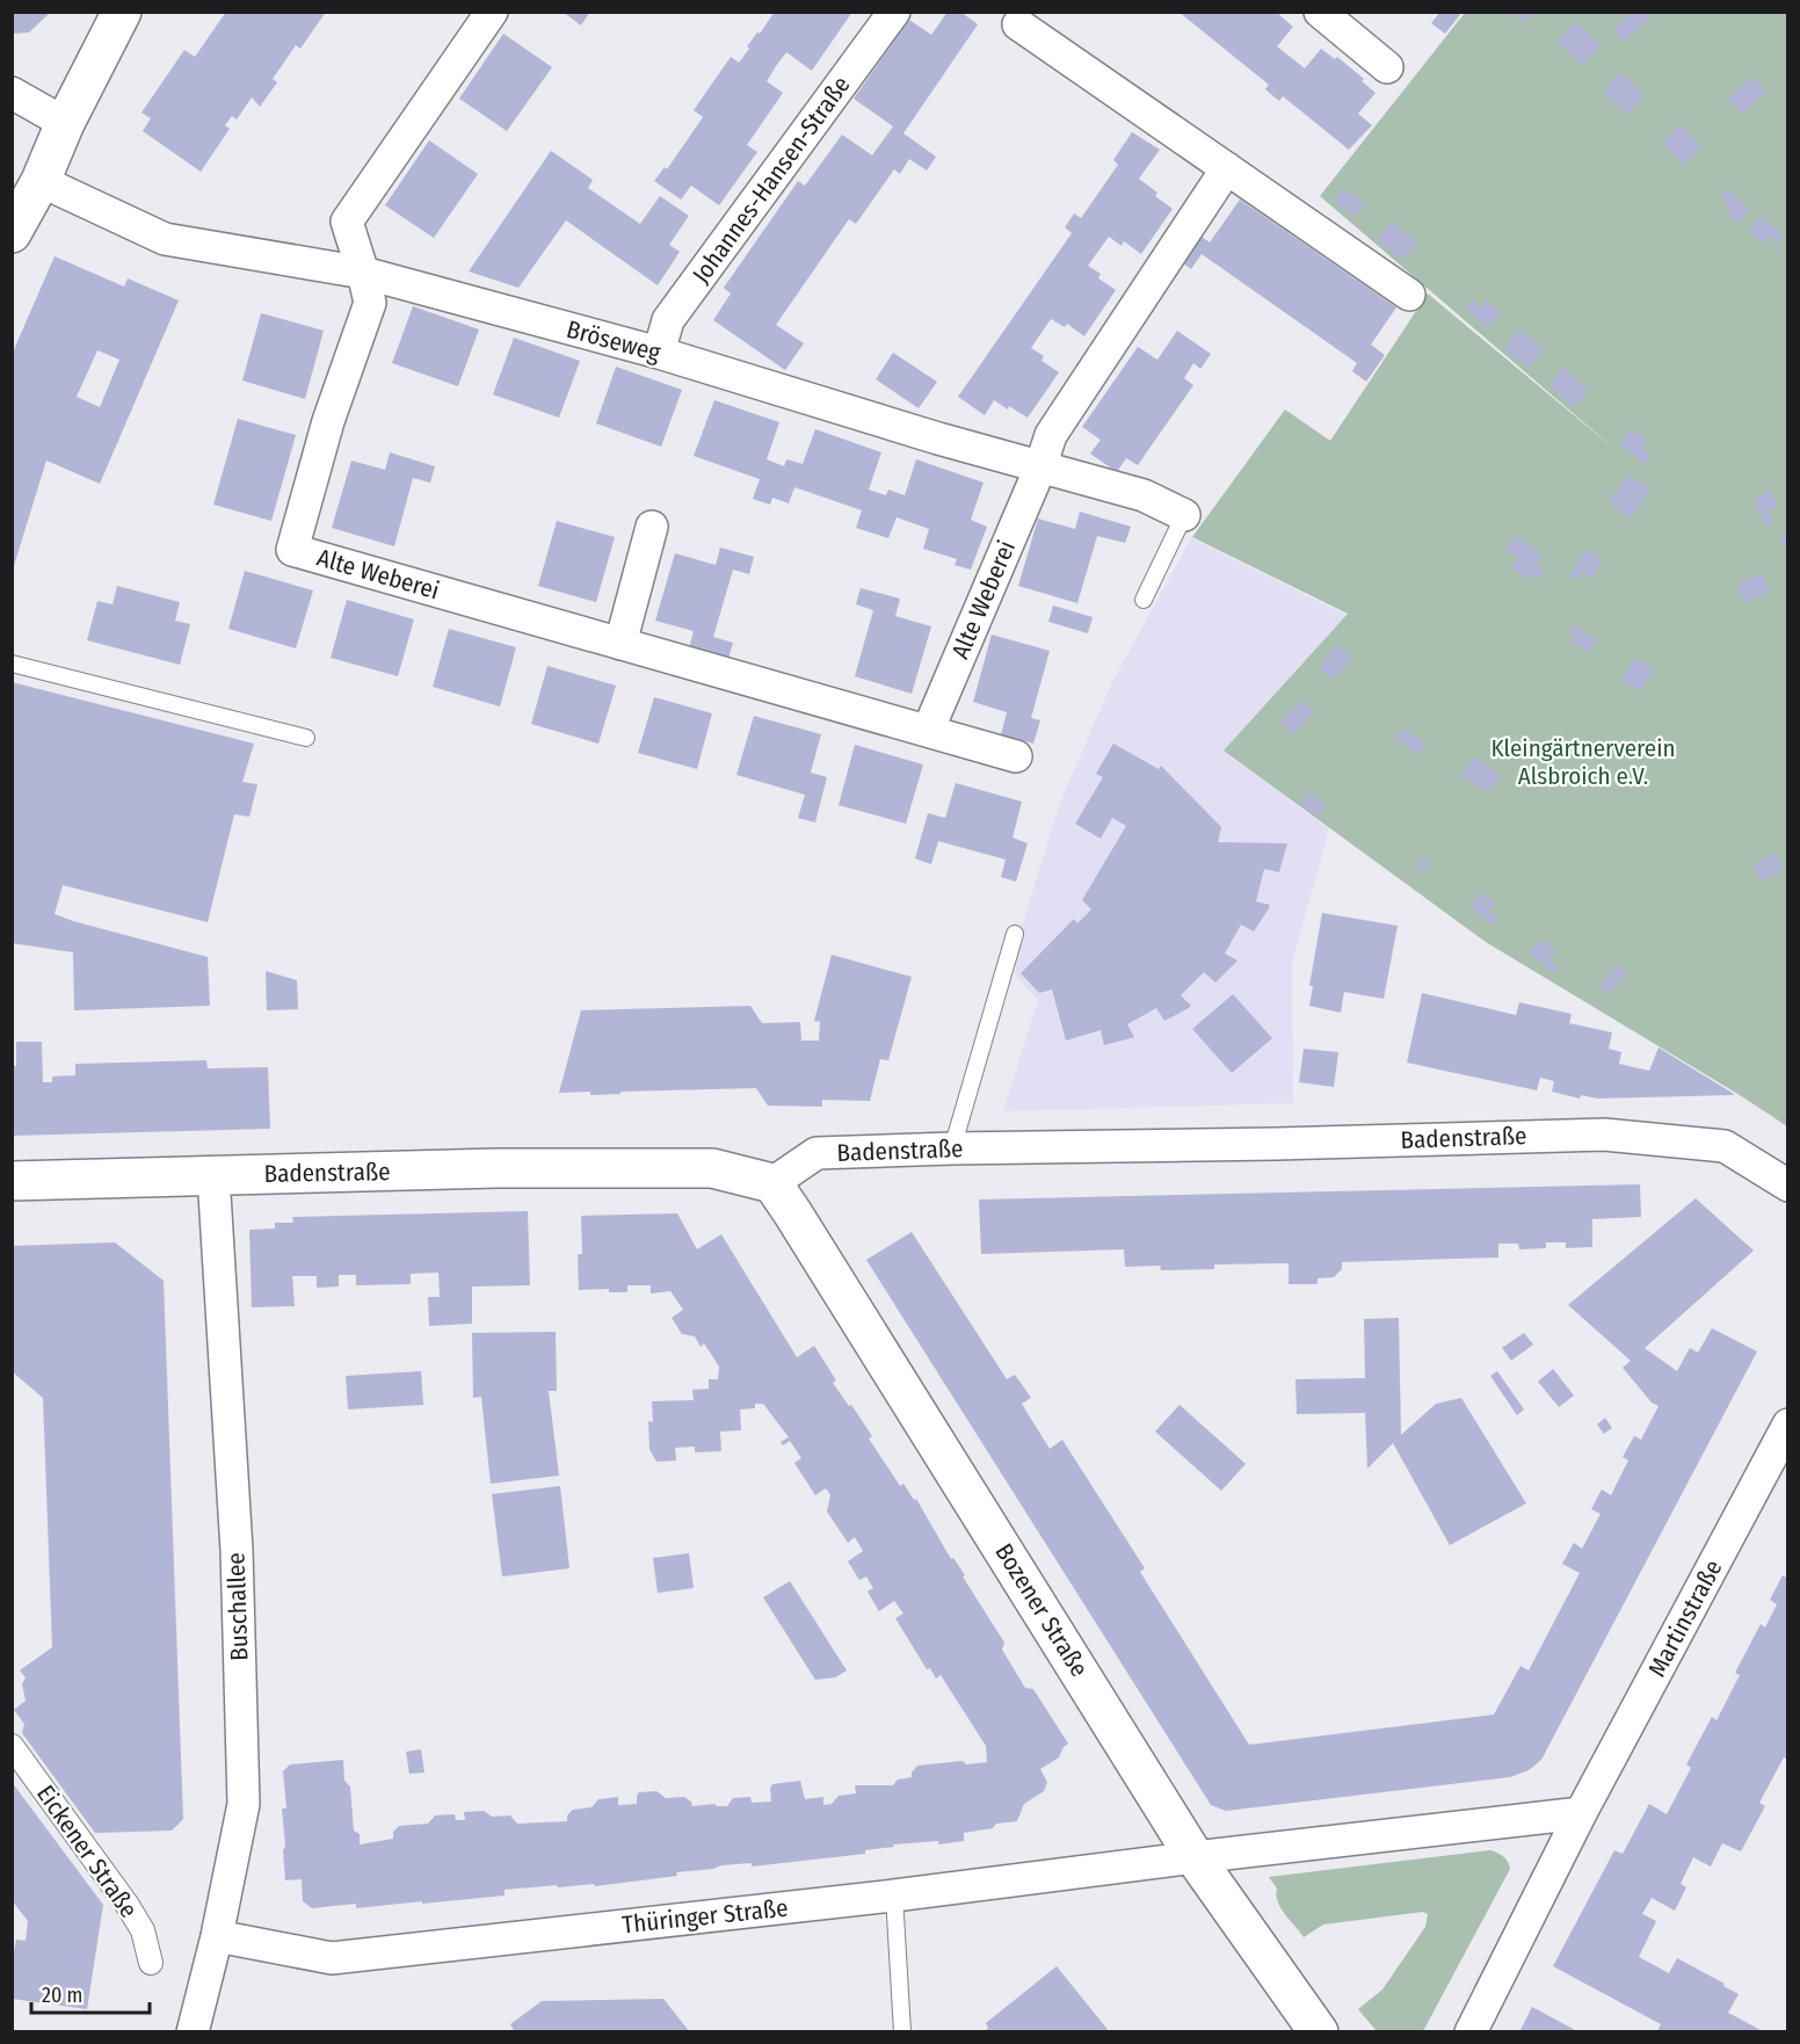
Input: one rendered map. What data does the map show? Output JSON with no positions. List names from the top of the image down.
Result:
{
  "streets": {
    "street": [
      "Johannes-Hansen-Straße",
      "Bröseweg",
      "Alte Weberei",
      "Badenstraße",
      "Buschallee",
      "Bozener Straße",
      "Martinstraße",
      "Eickener Straße",
      "Thüringer Straße"
    ]
  },
  "crossings": [
    ["Johannes-Hansen-Straße", "Bröseweg"],
    ["Bröseweg", "Alte Weberei"],
    ["Badenstraße", "Buschallee"],
    ["Badenstraße", "Bozener Straße"],
    ["Buschallee", "Thüringer Straße"],
    ["Bozener Straße", "Thüringer Straße"]
  ],
  "parks": ["Kleingärtnerverein Alsbroich e.V."],
  "scale_bar": "20 m"
}
